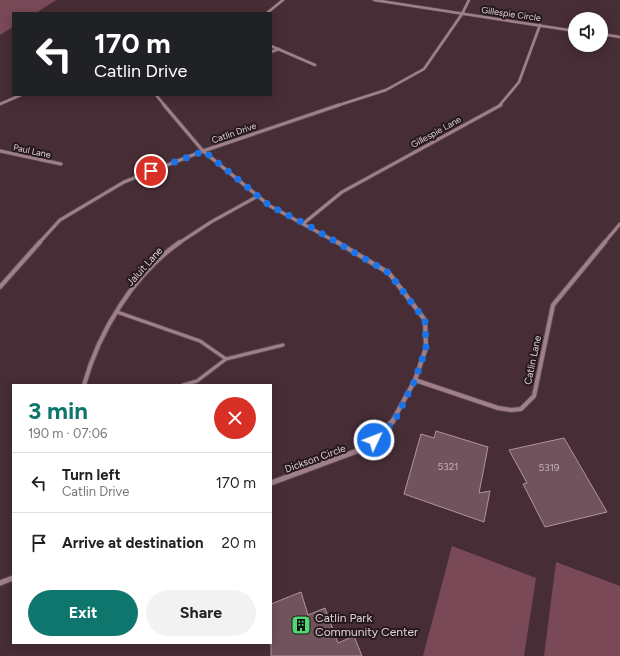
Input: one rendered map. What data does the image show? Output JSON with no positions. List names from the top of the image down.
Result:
{
  "streets": {
    "street": [
      "Gillespie Circle",
      "Gillespie Lane",
      "Catlin Drive",
      "Paul Lane",
      "Jaluit Lane",
      "Catlin Lane",
      "Dickson Circle"
    ]
  },
  "crossings": [
    ["Gillespie Circle", "Gillespie Lane"],
    ["Gillespie Circle", "Catlin Drive"],
    ["Gillespie Lane", "Dickson Circle"],
    ["Catlin Drive", "Dickson Circle"],
    ["Jaluit Lane", "Dickson Circle"],
    ["Catlin Lane", "Dickson Circle"]
  ],
  "places": {
    "building": ["Catlin Park Community Center"]
  },
  "house_numbers": ["5321", "5319"],
  "page": {
    "turn": ["170 m", "Catlin Drive"],
    "heading": ["3 min", "190 m · 07:06"],
    "list": [
      {
        "name": "Turn left",
        "note": "Catlin Drive",
        "value": "170 m"
      },
      {
        "name": "Arrive at destination",
        "value": "20 m"
      }
    ],
    "buttons": ["Exit", "Share"]
  }
}
